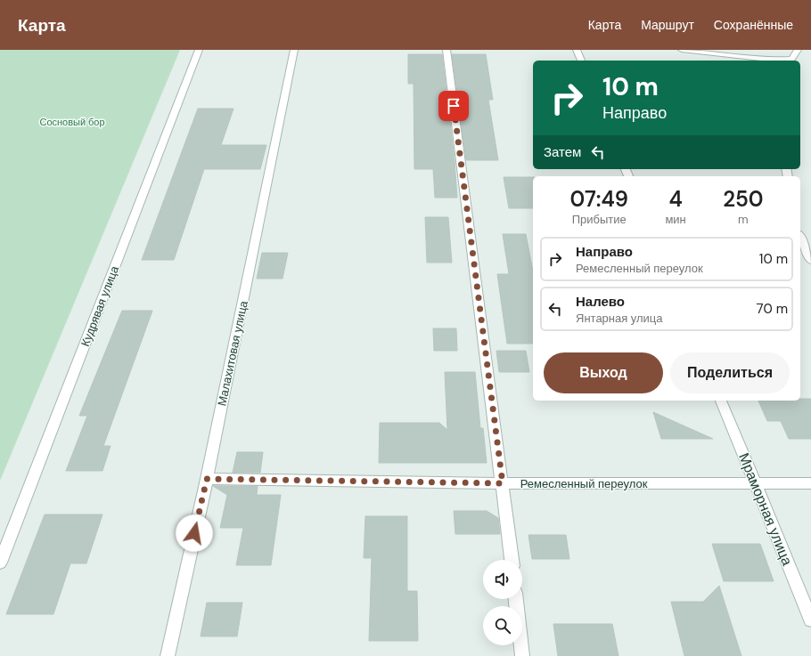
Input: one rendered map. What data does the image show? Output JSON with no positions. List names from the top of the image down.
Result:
{
  "streets": {
    "street": [
      "Кудрявая улица",
      "Малахитовая улица",
      "Ремесленный переулок",
      "Мраморная улица"
    ]
  },
  "crossings": [
    ["Малахитовая улица", "Ремесленный переулок"],
    ["Ремесленный переулок", "Мраморная улица"]
  ],
  "parks": ["Сосновый бор"],
  "page": {
    "header": "Карта",
    "nav": ["Карта", "Маршрут", "Сохранённые"],
    "turn": ["10 m", "Направо"],
    "then": "Затем",
    "eta": [
      "07:49",
      "Прибытие",
      "4",
      "мин",
      "250",
      "m"
    ],
    "list": [
      {
        "name": "Направо",
        "note": "Ремесленный переулок",
        "value": "10 m"
      },
      {
        "name": "Налево",
        "note": "Янтарная улица",
        "value": "70 m"
      }
    ],
    "buttons": ["Выход", "Поделиться"]
  }
}
